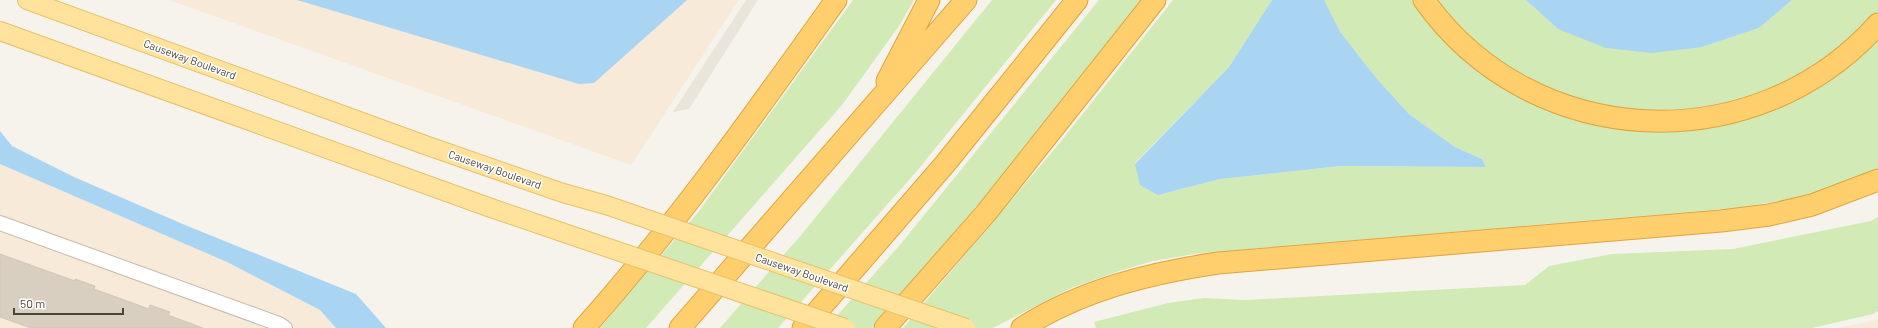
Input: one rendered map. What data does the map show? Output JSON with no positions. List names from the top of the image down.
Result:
{
  "streets": {
    "main road": ["Causeway Boulevard"]
  },
  "scale_bar": "50 m"
}
